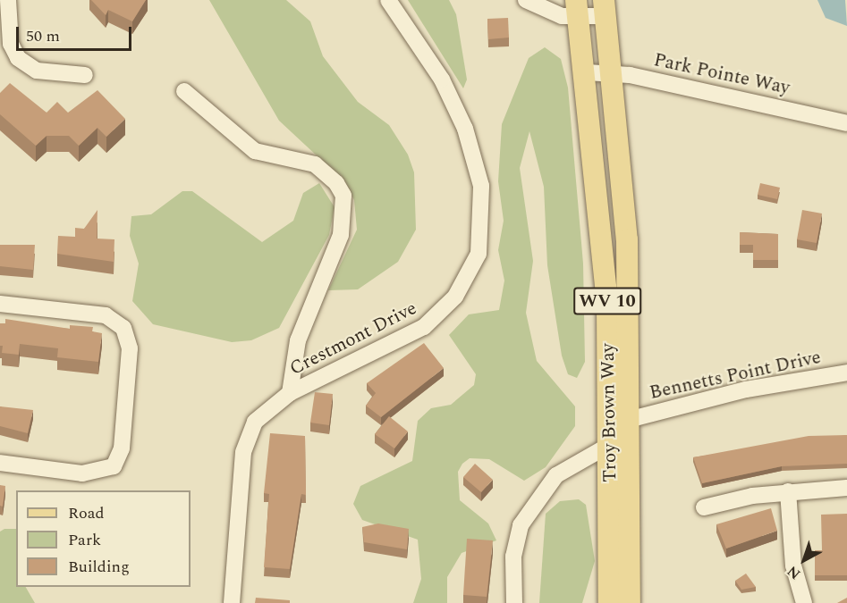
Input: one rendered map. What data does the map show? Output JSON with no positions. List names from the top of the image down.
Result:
{
  "streets": {
    "main road": ["WV 10", "Troy Brown Way"],
    "street": ["Park Pointe Way", "Crestmont Drive", "Bennetts Point Drive"]
  },
  "crossings": [
    ["Park Pointe Way", "Troy Brown Way"],
    ["Bennetts Point Drive", "Troy Brown Way"]
  ],
  "legend": ["Road", "Park", "Building"],
  "scale_bar": "50 m",
  "north": "bottom left"
}
